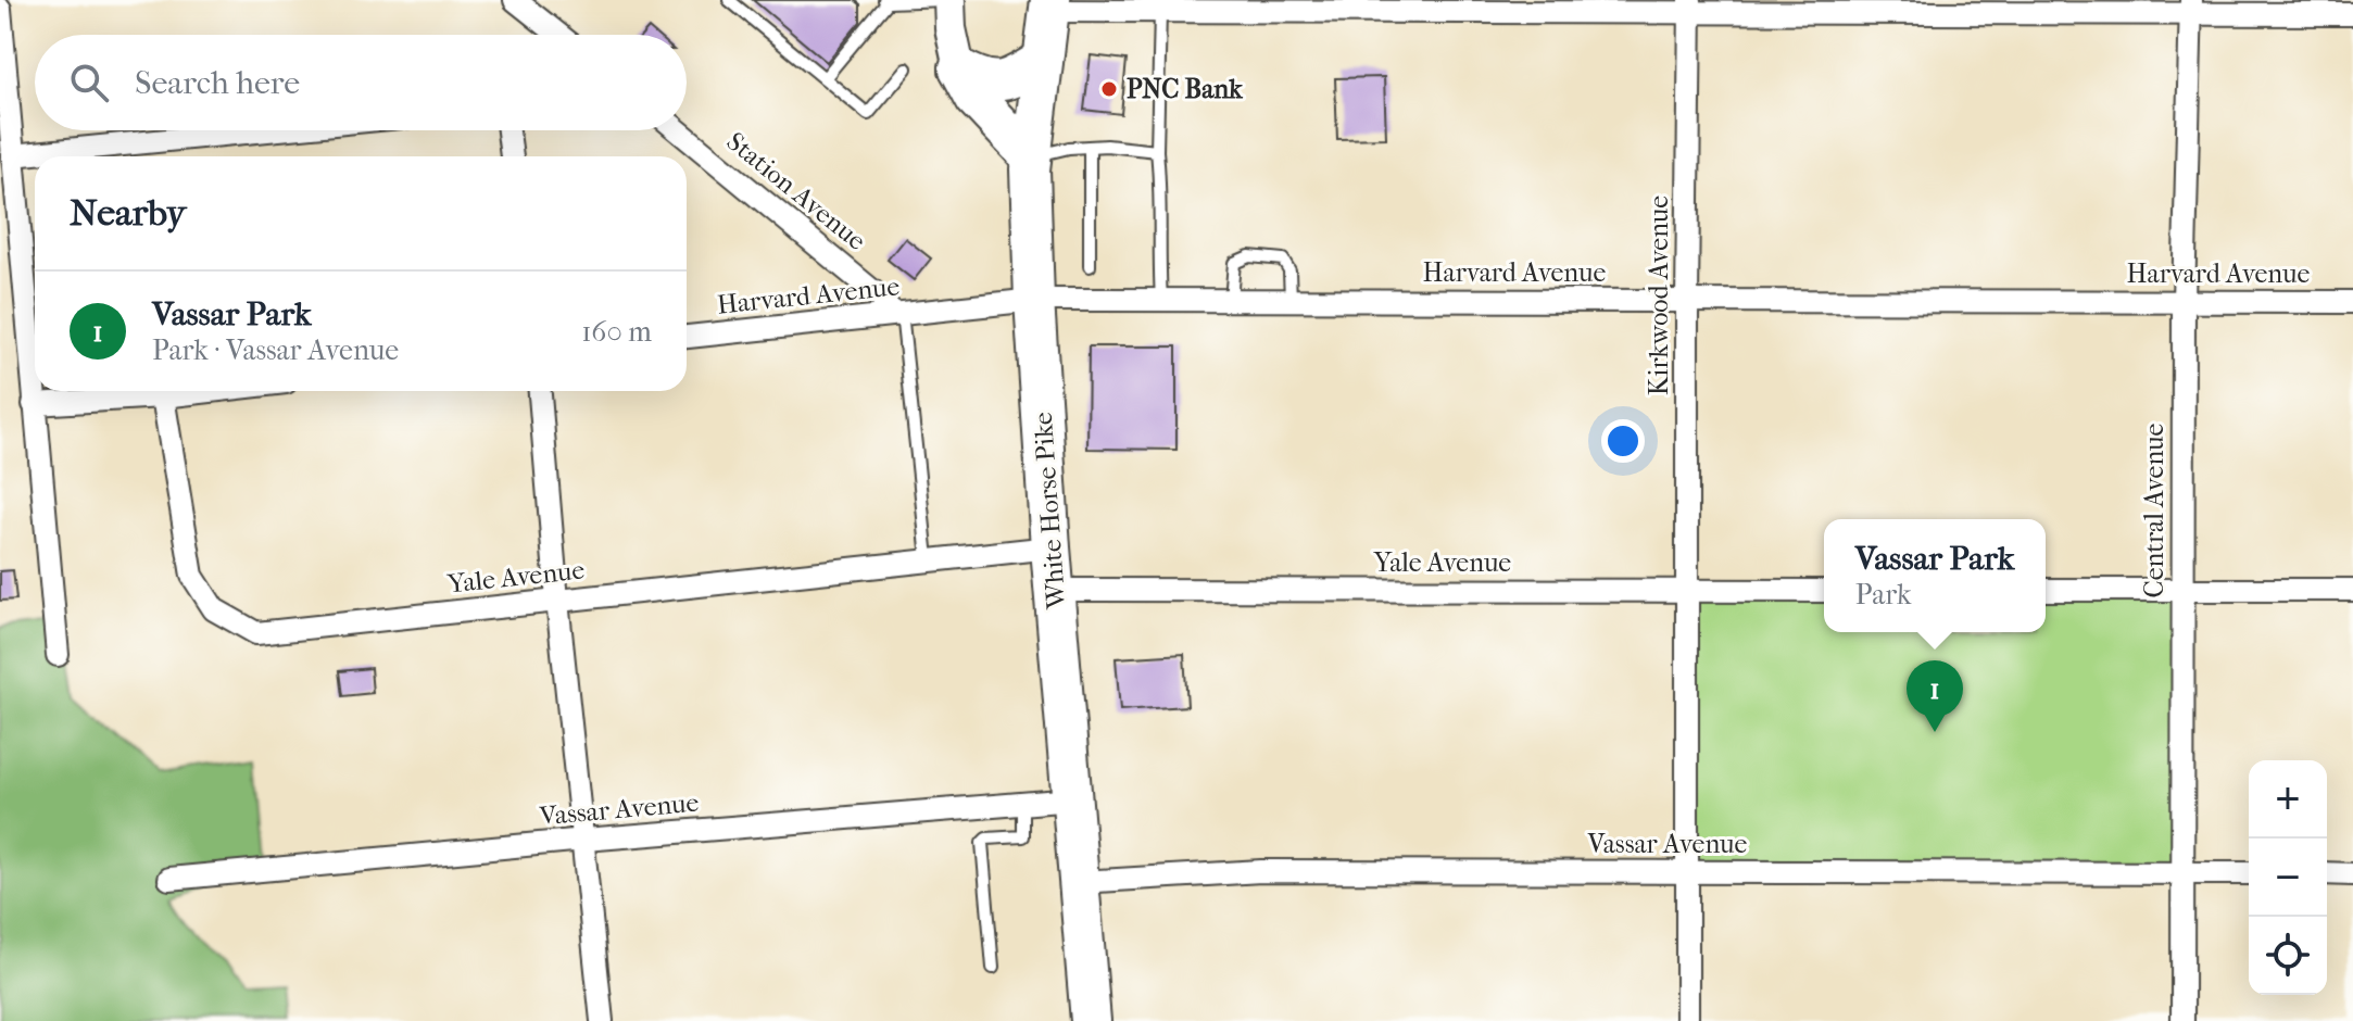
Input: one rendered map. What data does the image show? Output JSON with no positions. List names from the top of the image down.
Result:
{
  "streets": {
    "highway": ["White Horse Pike"],
    "street": [
      "Station Avenue",
      "Harvard Avenue",
      "Kirkwood Avenue",
      "Central Avenue",
      "Yale Avenue",
      "Vassar Avenue"
    ]
  },
  "crossings": [
    ["Station Avenue", "Harvard Avenue"],
    ["Harvard Avenue", "Kirkwood Avenue"],
    ["Harvard Avenue", "White Horse Pike"],
    ["Harvard Avenue", "Central Avenue"],
    ["Kirkwood Avenue", "Yale Avenue"],
    ["Kirkwood Avenue", "Vassar Avenue"],
    ["White Horse Pike", "Yale Avenue"],
    ["White Horse Pike", "Vassar Avenue"],
    ["Central Avenue", "Vassar Avenue"]
  ],
  "places": ["PNC Bank"],
  "page": {
    "search": "Search here",
    "heading": "Nearby",
    "list": [
      {
        "mark": "1",
        "name": "Vassar Park",
        "note": "Park · Vassar Avenue",
        "value": "160 m"
      }
    ],
    "popup": ["Vassar Park", "Park"],
    "pins": "1",
    "map_buttons": ["+", "−"]
  }
}
